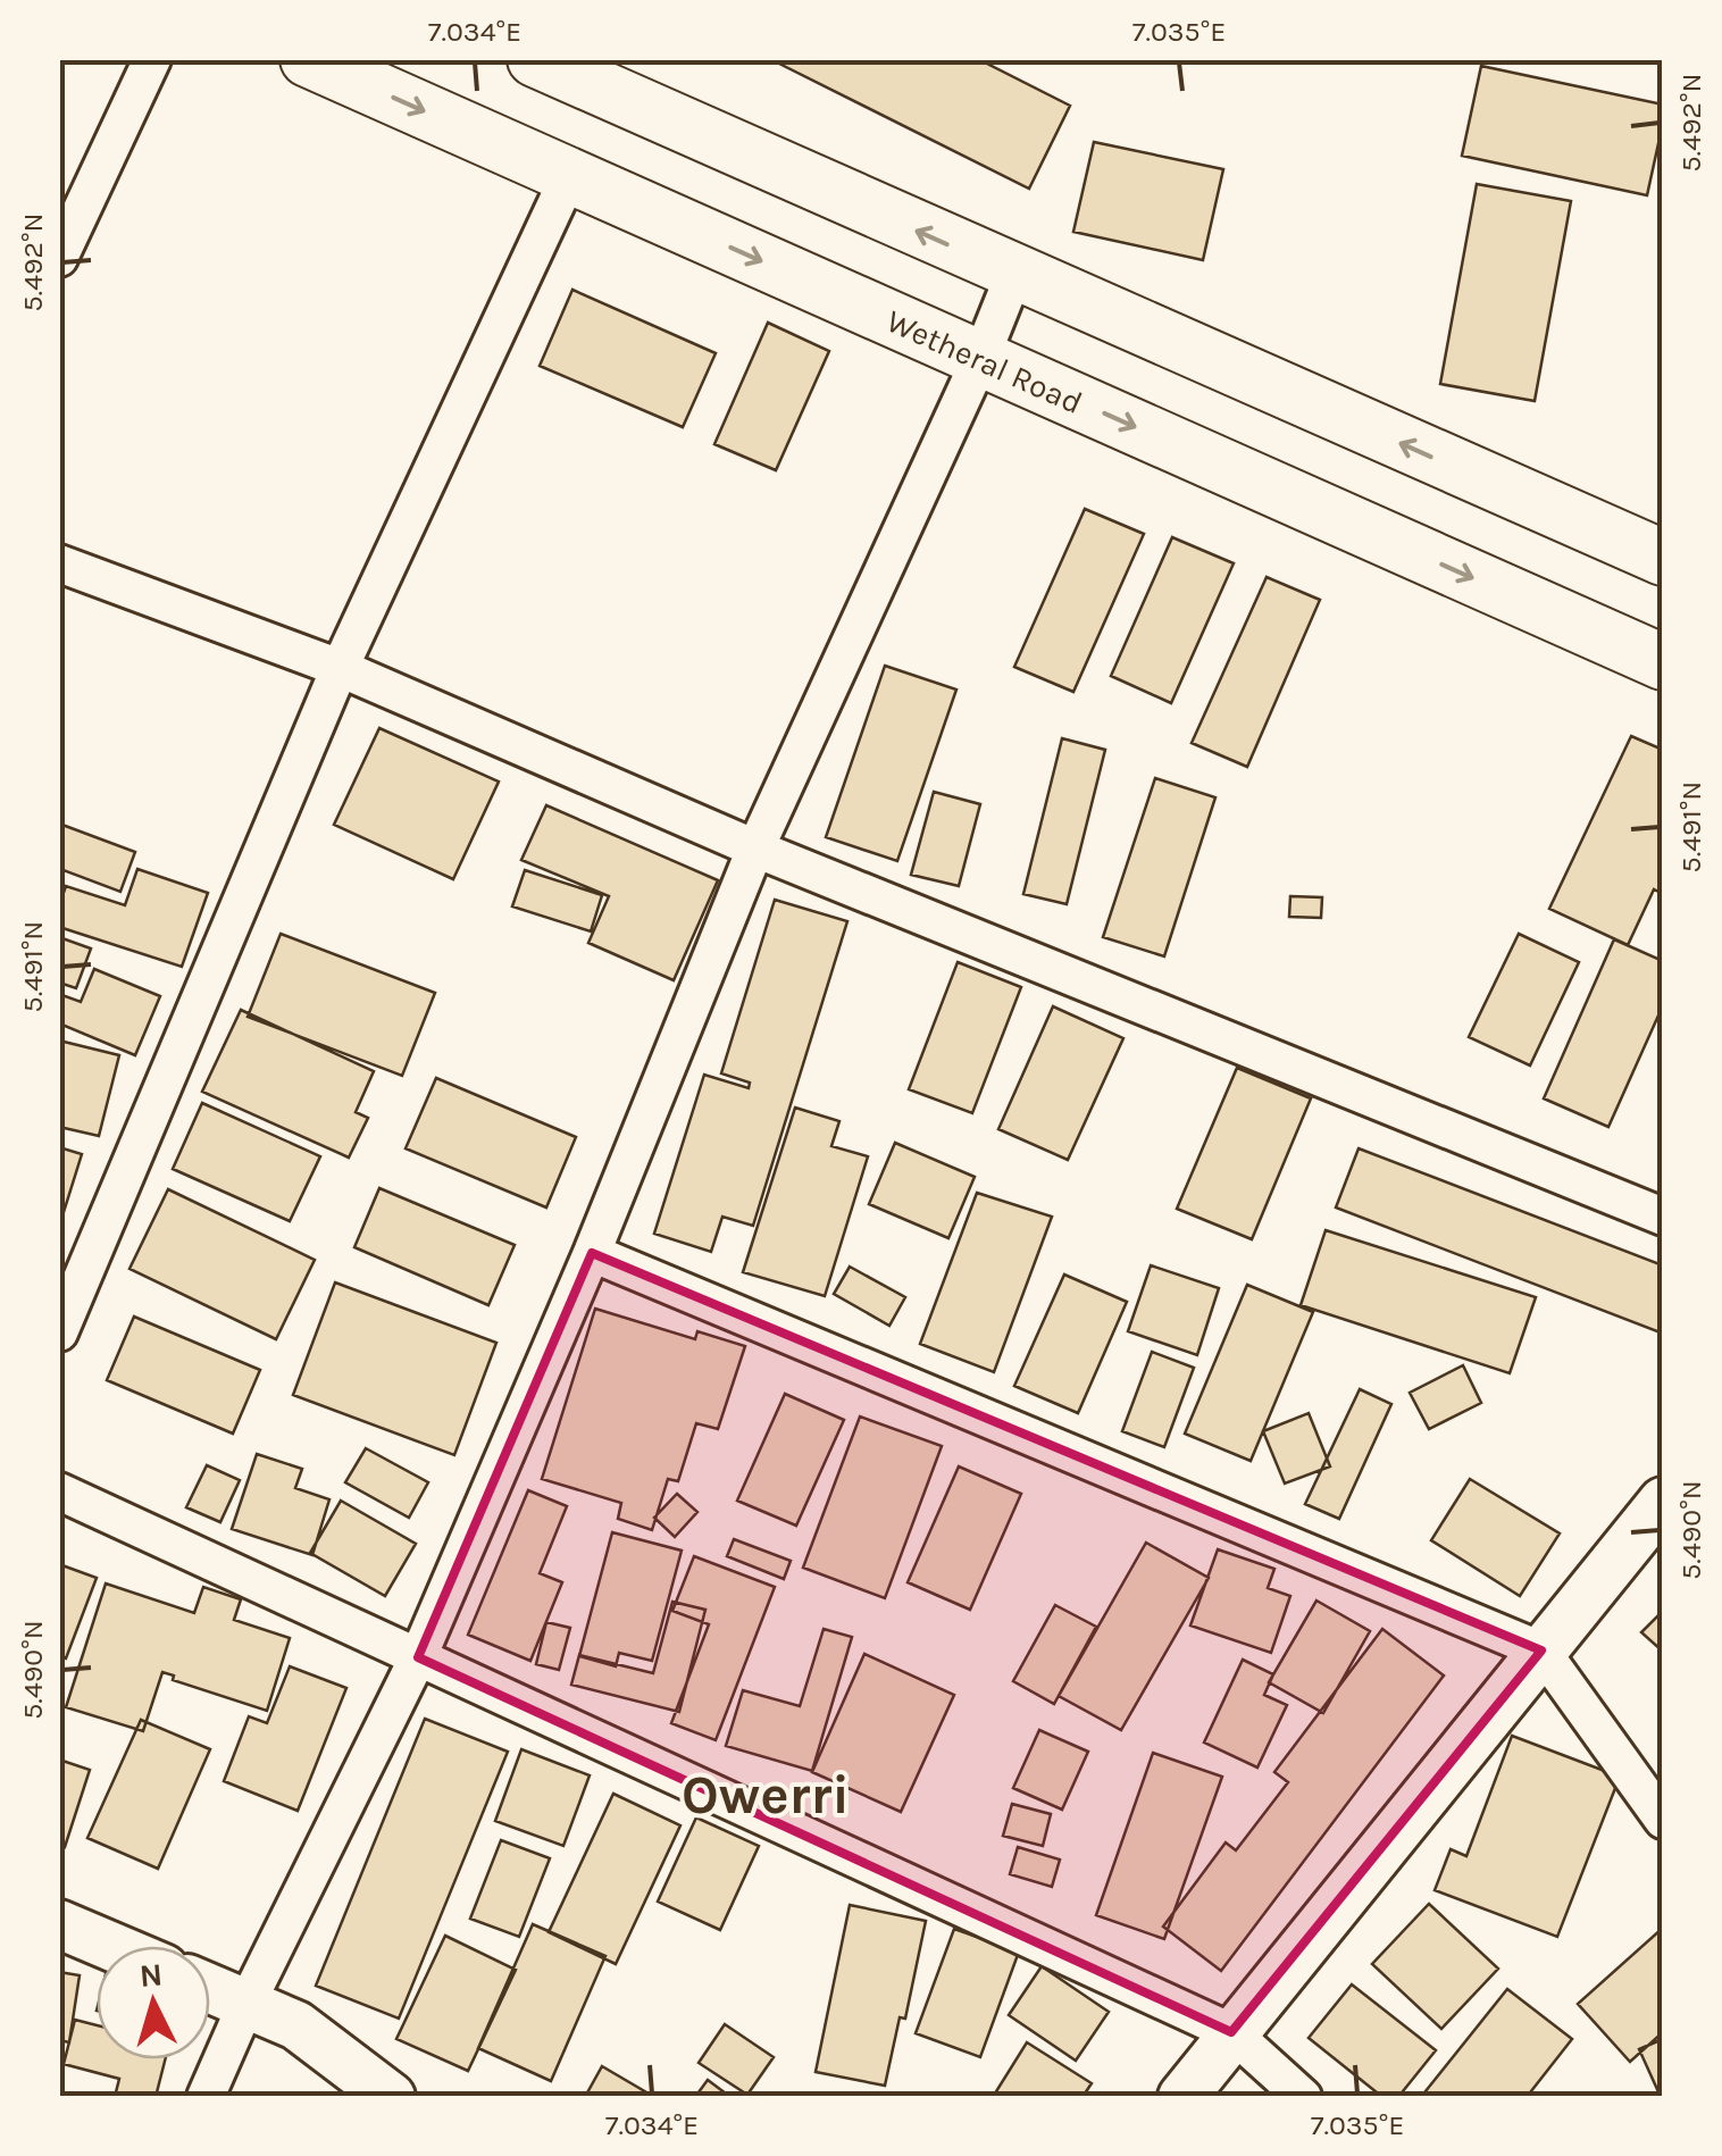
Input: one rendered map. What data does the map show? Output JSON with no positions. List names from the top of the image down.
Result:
{
  "streets": {
    "main road": ["Wetheral Road"]
  },
  "districts": ["Owerri"],
  "north": "top",
  "coordinates": [
    "7.034°E",
    "7.035°E",
    "5.492°N",
    "5.491°N",
    "5.490°N"
  ]
}
